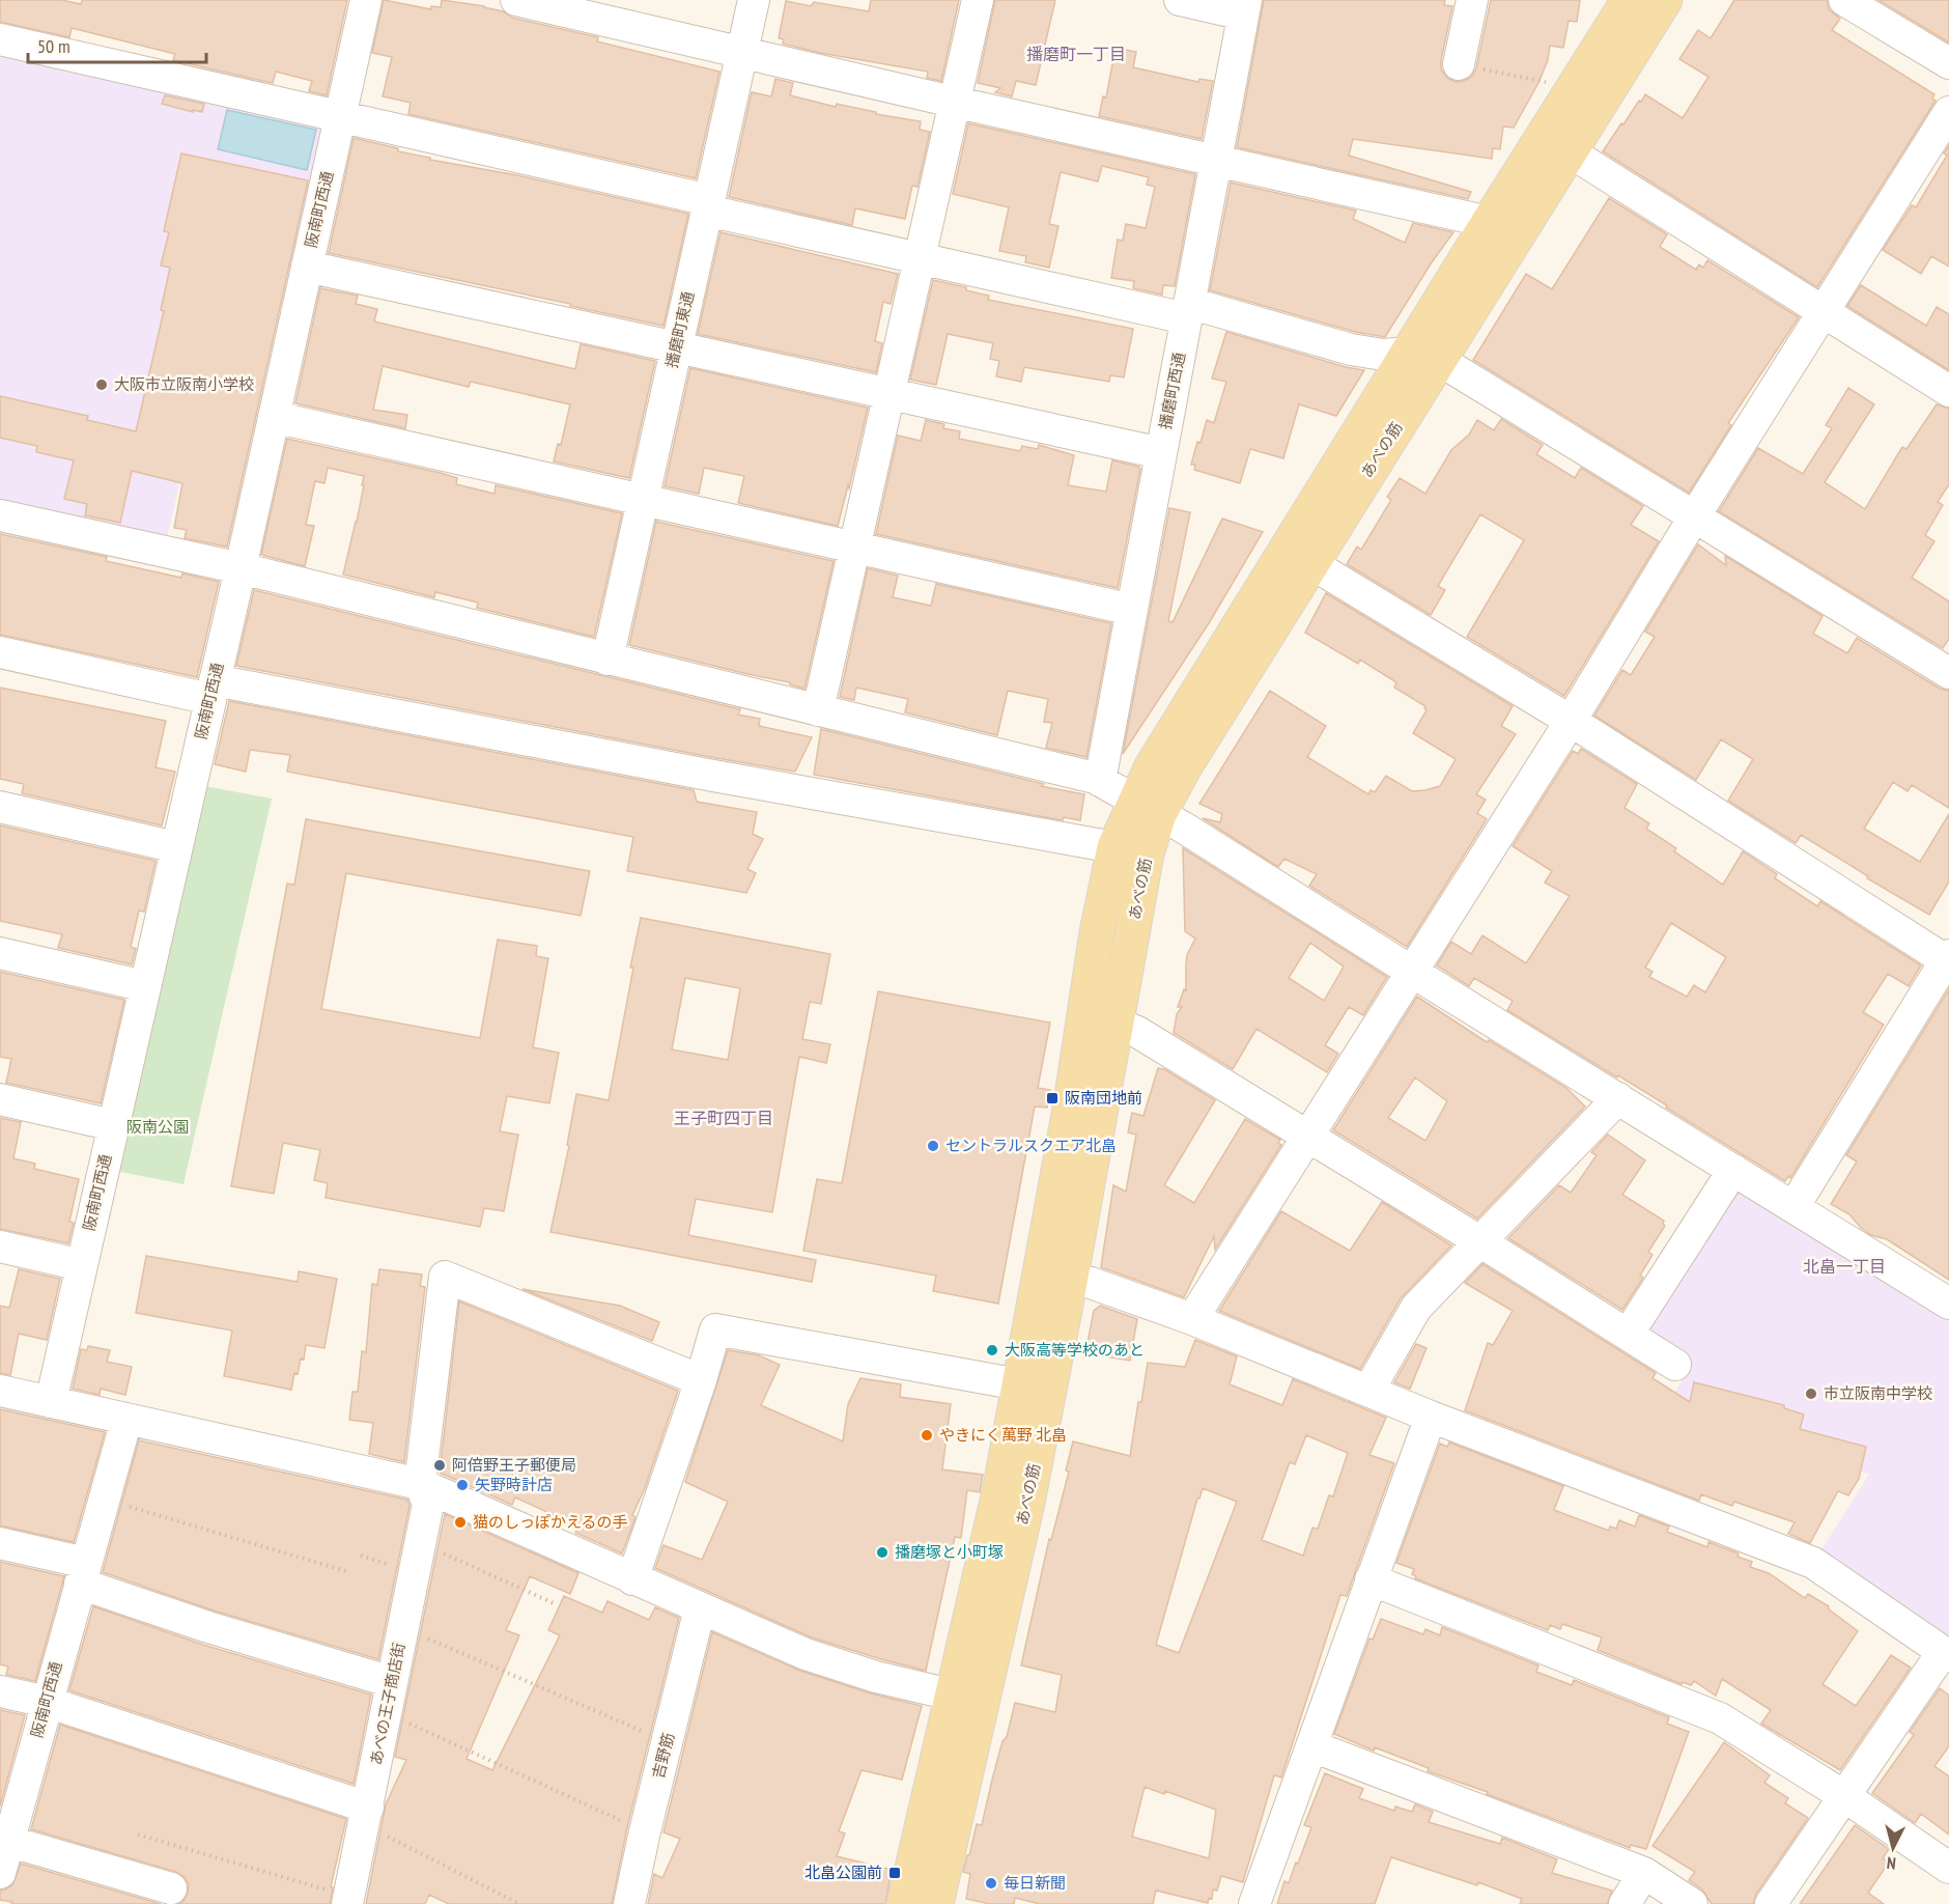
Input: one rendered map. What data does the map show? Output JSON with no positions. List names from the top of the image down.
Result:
{
  "streets": {
    "main road": ["あべの筋"],
    "street": [
      "阪南町西通",
      "播磨町東通",
      "播磨町西通",
      "あべの王子商店街",
      "吉野筋"
    ]
  },
  "districts": ["播磨町一丁目", "王子町四丁目", "北畠一丁目"],
  "parks": ["阪南公園"],
  "places": {
    "other": [
      "大阪市立阪南小学校",
      "セントラルスクエア北畠",
      "大阪高等学校のあと",
      "市立阪南中学校",
      "やきにく萬野 北畠",
      "阿倍野王子郵便局",
      "矢野時計店",
      "猫のしっぽかえるの手",
      "播磨塚と小町塚",
      "毎日新聞"
    ],
    "transit": ["阪南団地前", "北畠公園前"]
  },
  "scale_bar": "50 m",
  "north": "bottom"
}
